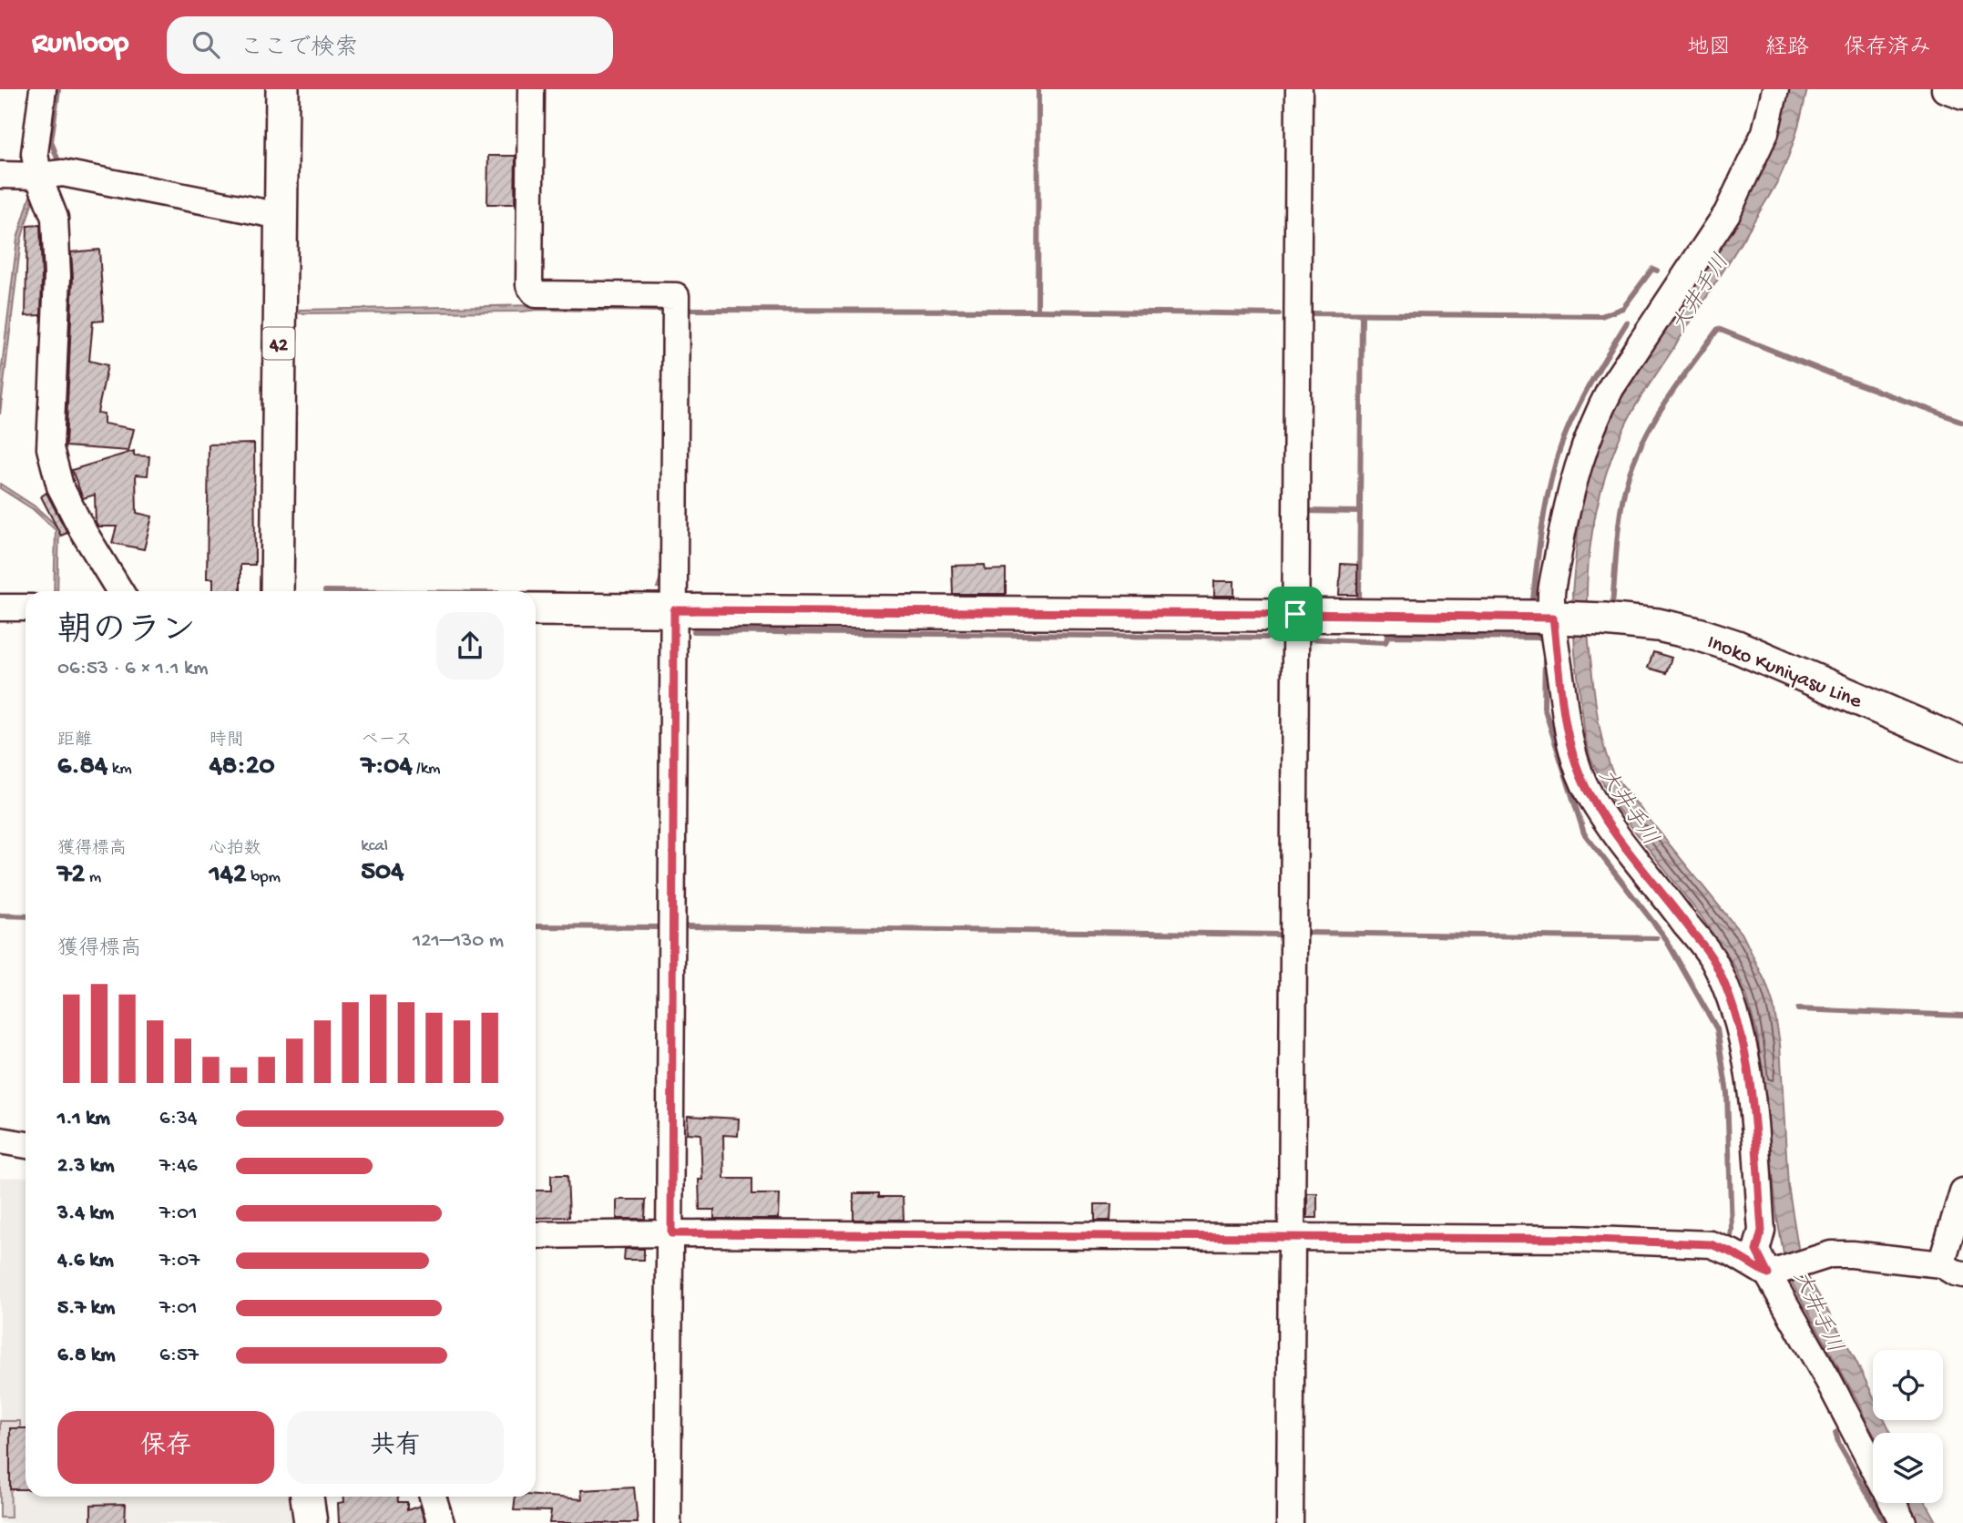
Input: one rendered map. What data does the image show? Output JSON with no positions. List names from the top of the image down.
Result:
{
  "streets": {
    "main road": ["42", "Inoko Kuniyasu Line"]
  },
  "water": ["大井手川"],
  "page": {
    "header": "Runloop",
    "search": "ここで検索",
    "nav": ["地図", "経路", "保存済み"],
    "heading": ["朝のラン", "06:53 · 6 × 1.1 km"],
    "stats": [
      ["距離", "6.84 km"],
      ["時間", "48:20"],
      ["ペース", "7:04 /km"],
      ["獲得標高", "72 m"],
      ["心拍数", "142 bpm"],
      ["kcal", "504"]
    ],
    "chart": ["獲得標高", "121–130 m"],
    "list": [
      {
        "name": "1.1 km",
        "note": "6:34"
      },
      {
        "name": "2.3 km",
        "note": "7:46"
      },
      {
        "name": "3.4 km",
        "note": "7:01"
      },
      {
        "name": "4.6 km",
        "note": "7:07"
      },
      {
        "name": "5.7 km",
        "note": "7:01"
      },
      {
        "name": "6.8 km",
        "note": "6:57"
      }
    ],
    "buttons": ["保存", "共有"]
  }
}
